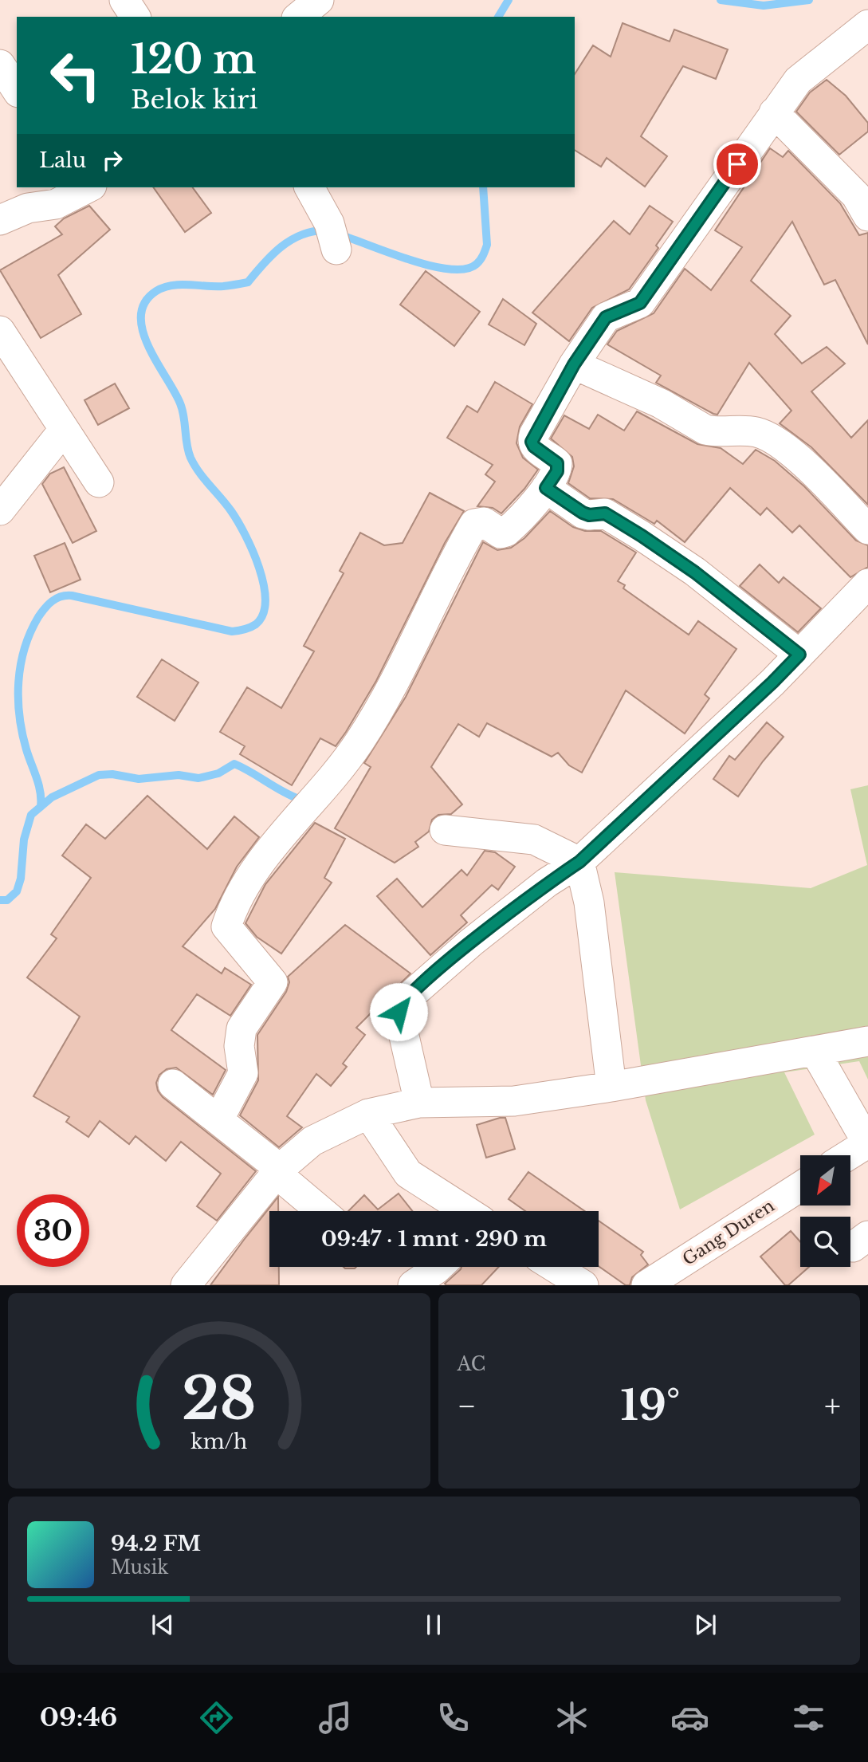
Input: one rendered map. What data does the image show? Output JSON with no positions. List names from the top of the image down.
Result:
{
  "streets": {
    "street": ["Gang Duren"]
  },
  "north": "bottom left",
  "page": {
    "turn": ["120 m", "Belok kiri"],
    "then": "Lalu",
    "limit": "30",
    "trip": "09:47 · 1 mnt · 290 m",
    "tile": "AC",
    "heat": ["−", "19°", "+"],
    "song": ["94.2 FM", "Musik"],
    "tabs": "09:46",
    "gauge": ["28", "km/h"]
  }
}
